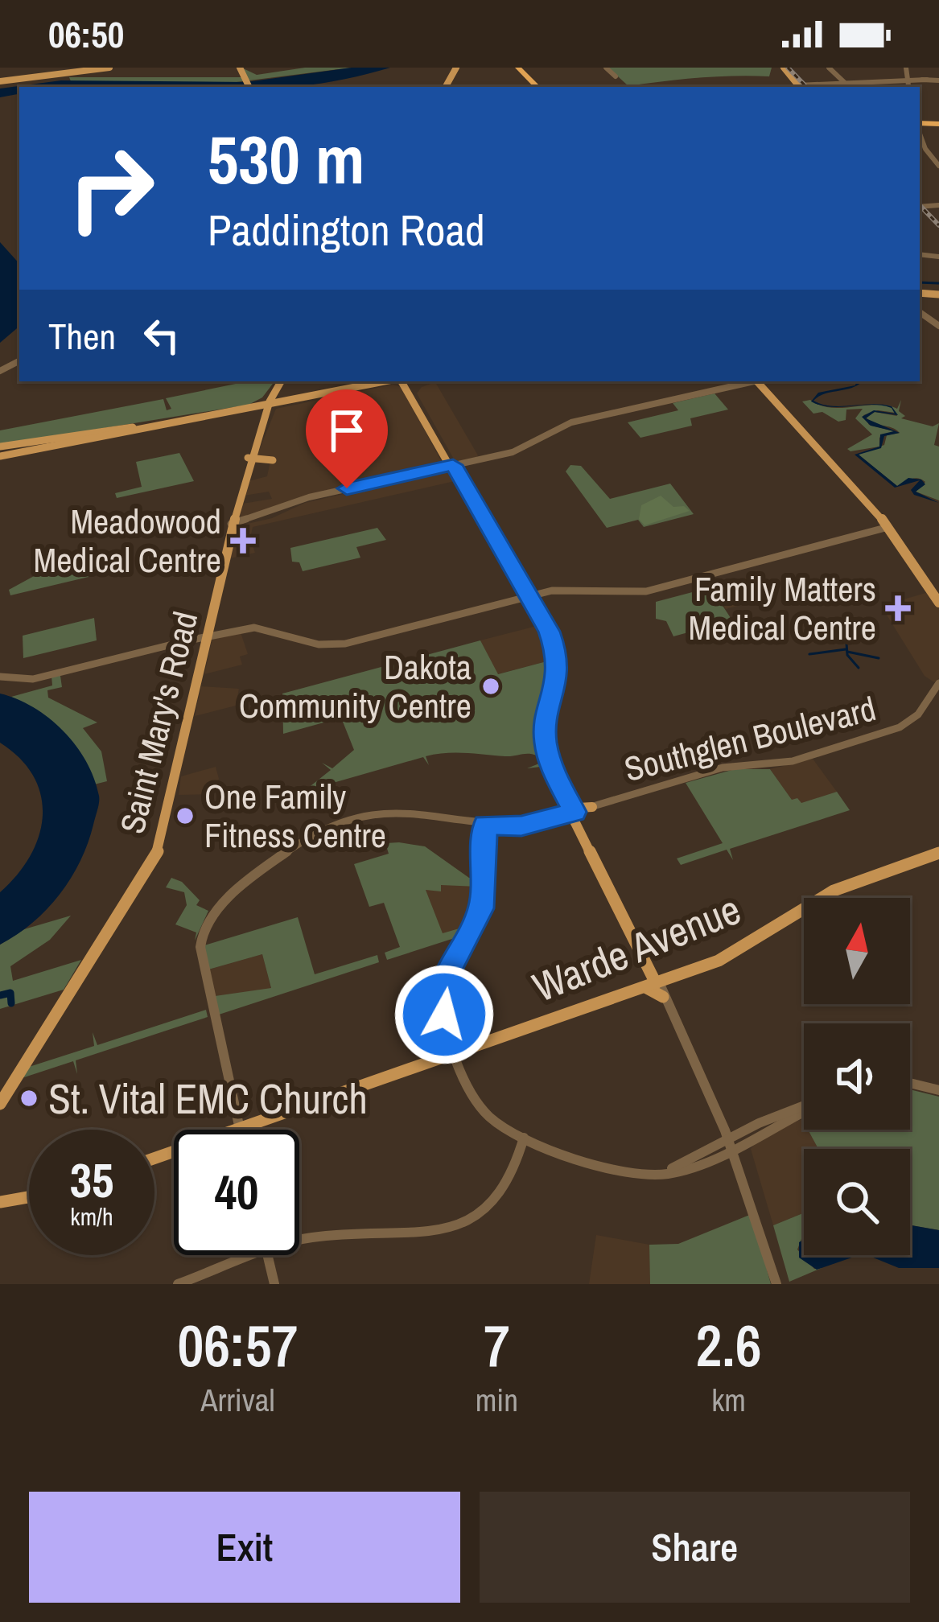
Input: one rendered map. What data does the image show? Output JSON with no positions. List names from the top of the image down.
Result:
{
  "streets": {
    "main road": ["Saint Mary's Road", "Warde Avenue"],
    "street": ["Southglen Boulevard"]
  },
  "places": {
    "health": ["Meadowood Medical Centre", "Family Matters Medical Centre"],
    "other": ["Dakota Community Centre", "One Family Fitness Centre", "St. Vital EMC Church"]
  },
  "north": "top",
  "page": {
    "status": "06:50",
    "turn": ["530 m", "Paddington Road"],
    "then": "Then",
    "speed": "35 km/h",
    "limit": "40",
    "eta": [
      "06:57",
      "Arrival",
      "7",
      "min",
      "2.6",
      "km"
    ],
    "buttons": ["Exit", "Share"]
  }
}
